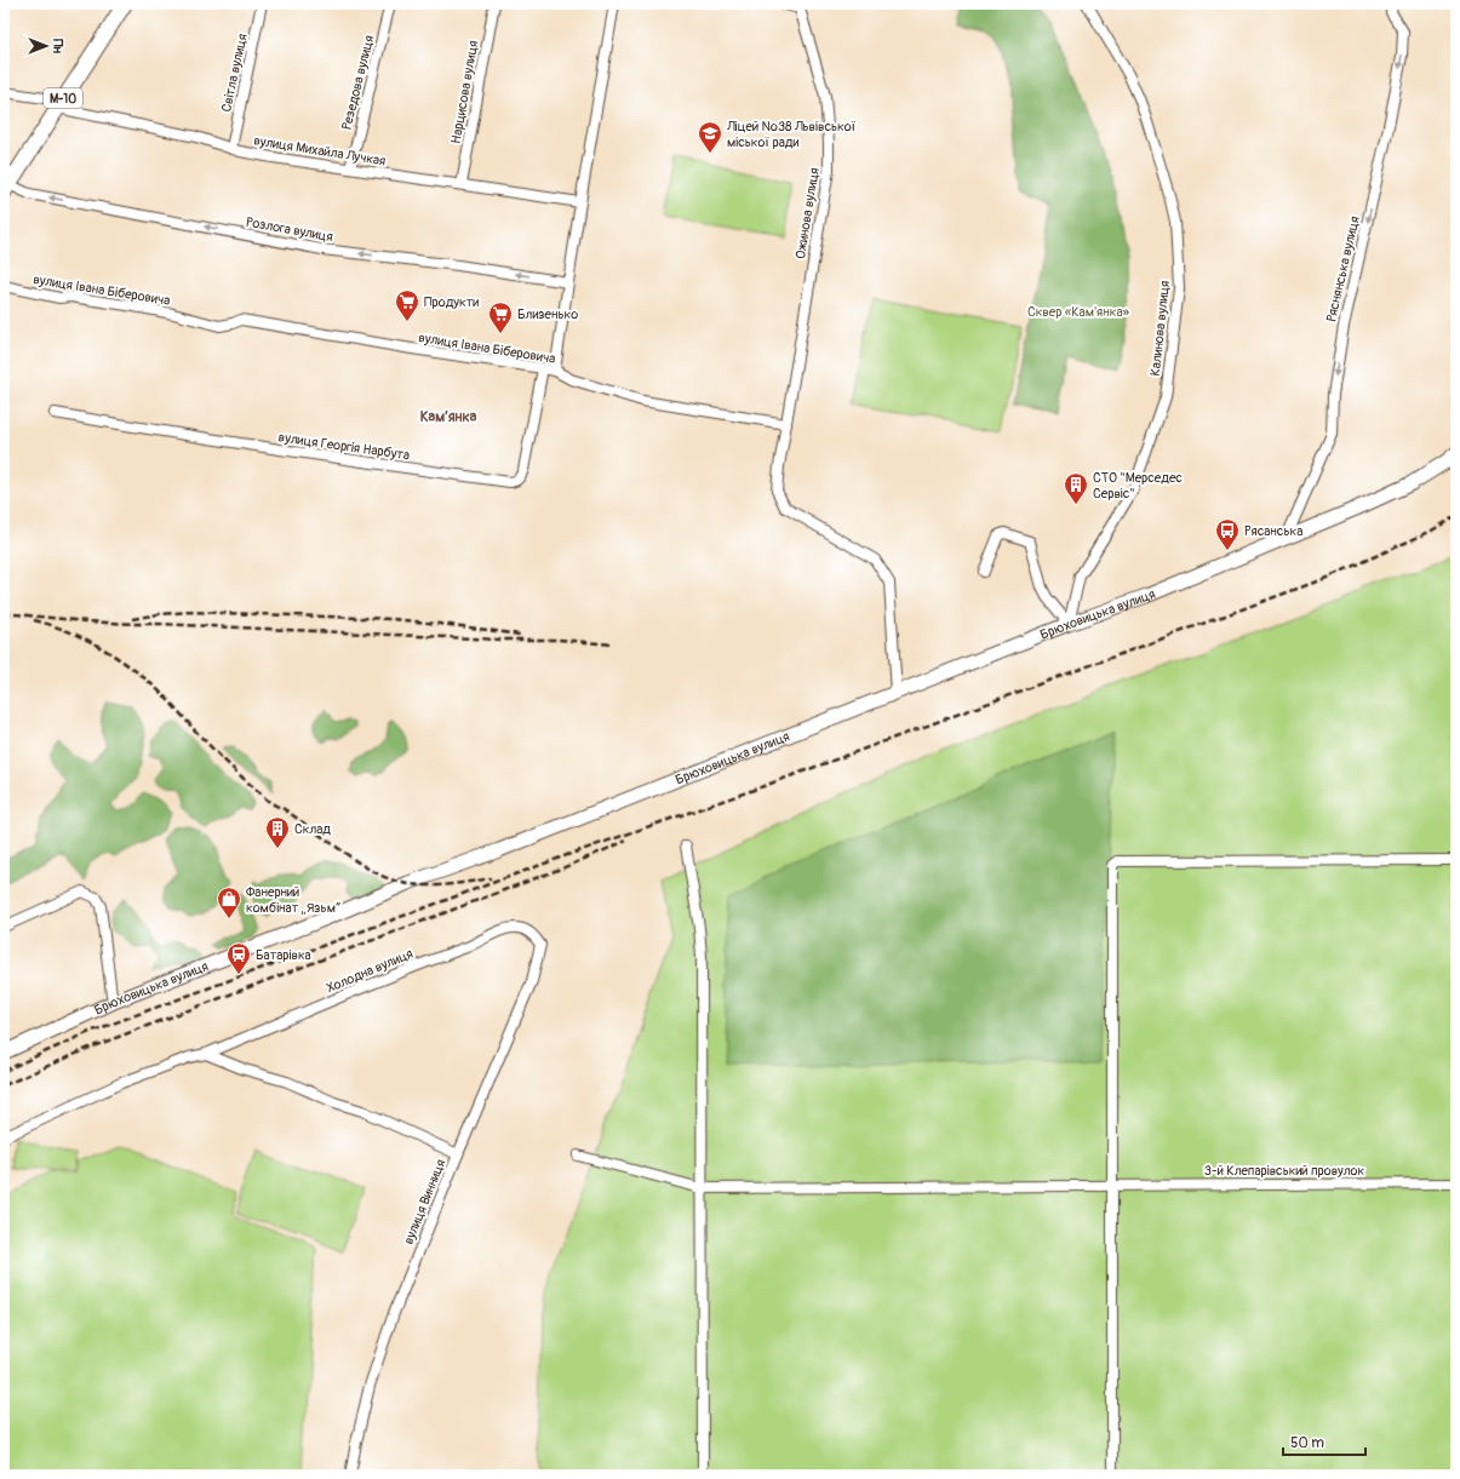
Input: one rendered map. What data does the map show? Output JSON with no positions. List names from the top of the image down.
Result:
{
  "streets": {
    "main road": ["М-10", "Брюховицька вулиця"],
    "street": [
      "Світла вулиця",
      "Резедова вулиця",
      "Нарцисова вулиця",
      "вулиця Михайла Лучкая",
      "Ожинова вулиця",
      "Розлога вулиця",
      "Ряснянська вулиця",
      "вулиця Івана Біберовича",
      "Калинова вулиця",
      "вулиця Георгія Нарбута",
      "Холодна вулиця",
      "3-й Клепарівський провулок",
      "вулиця Винниця"
    ]
  },
  "crossings": [
    ["Світла вулиця", "вулиця Михайла Лучкая"],
    ["Резедова вулиця", "вулиця Михайла Лучкая"],
    ["Нарцисова вулиця", "вулиця Михайла Лучкая"],
    ["М-10", "вулиця Михайла Лучкая"],
    ["М-10", "Розлога вулиця"],
    ["Ожинова вулиця", "вулиця Івана Біберовича"],
    ["Ряснянська вулиця", "Брюховицька вулиця"],
    ["вулиця Івана Біберовича", "вулиця Георгія Нарбута"],
    ["Калинова вулиця", "Брюховицька вулиця"],
    ["Холодна вулиця", "вулиця Винниця"]
  ],
  "one_way": ["Розлога вулиця", "Ряснянська вулиця"],
  "districts": ["Кам’янка"],
  "parks": ["Сквер «Кам'янка»"],
  "places": {
    "school or university": ["Ліцей №38 Львівської міської ради"],
    "supermarket": ["Продукти", "Близенько"],
    "building": ["СТО \"Мерседес Сервіс\"", "Склад"],
    "bus stop": ["Рясанська"],
    "shop": ["Фанерний комбінат „Язьм“"],
    "station": ["Батарівка"]
  },
  "scale_bar": "50 m",
  "north": "right"
}
